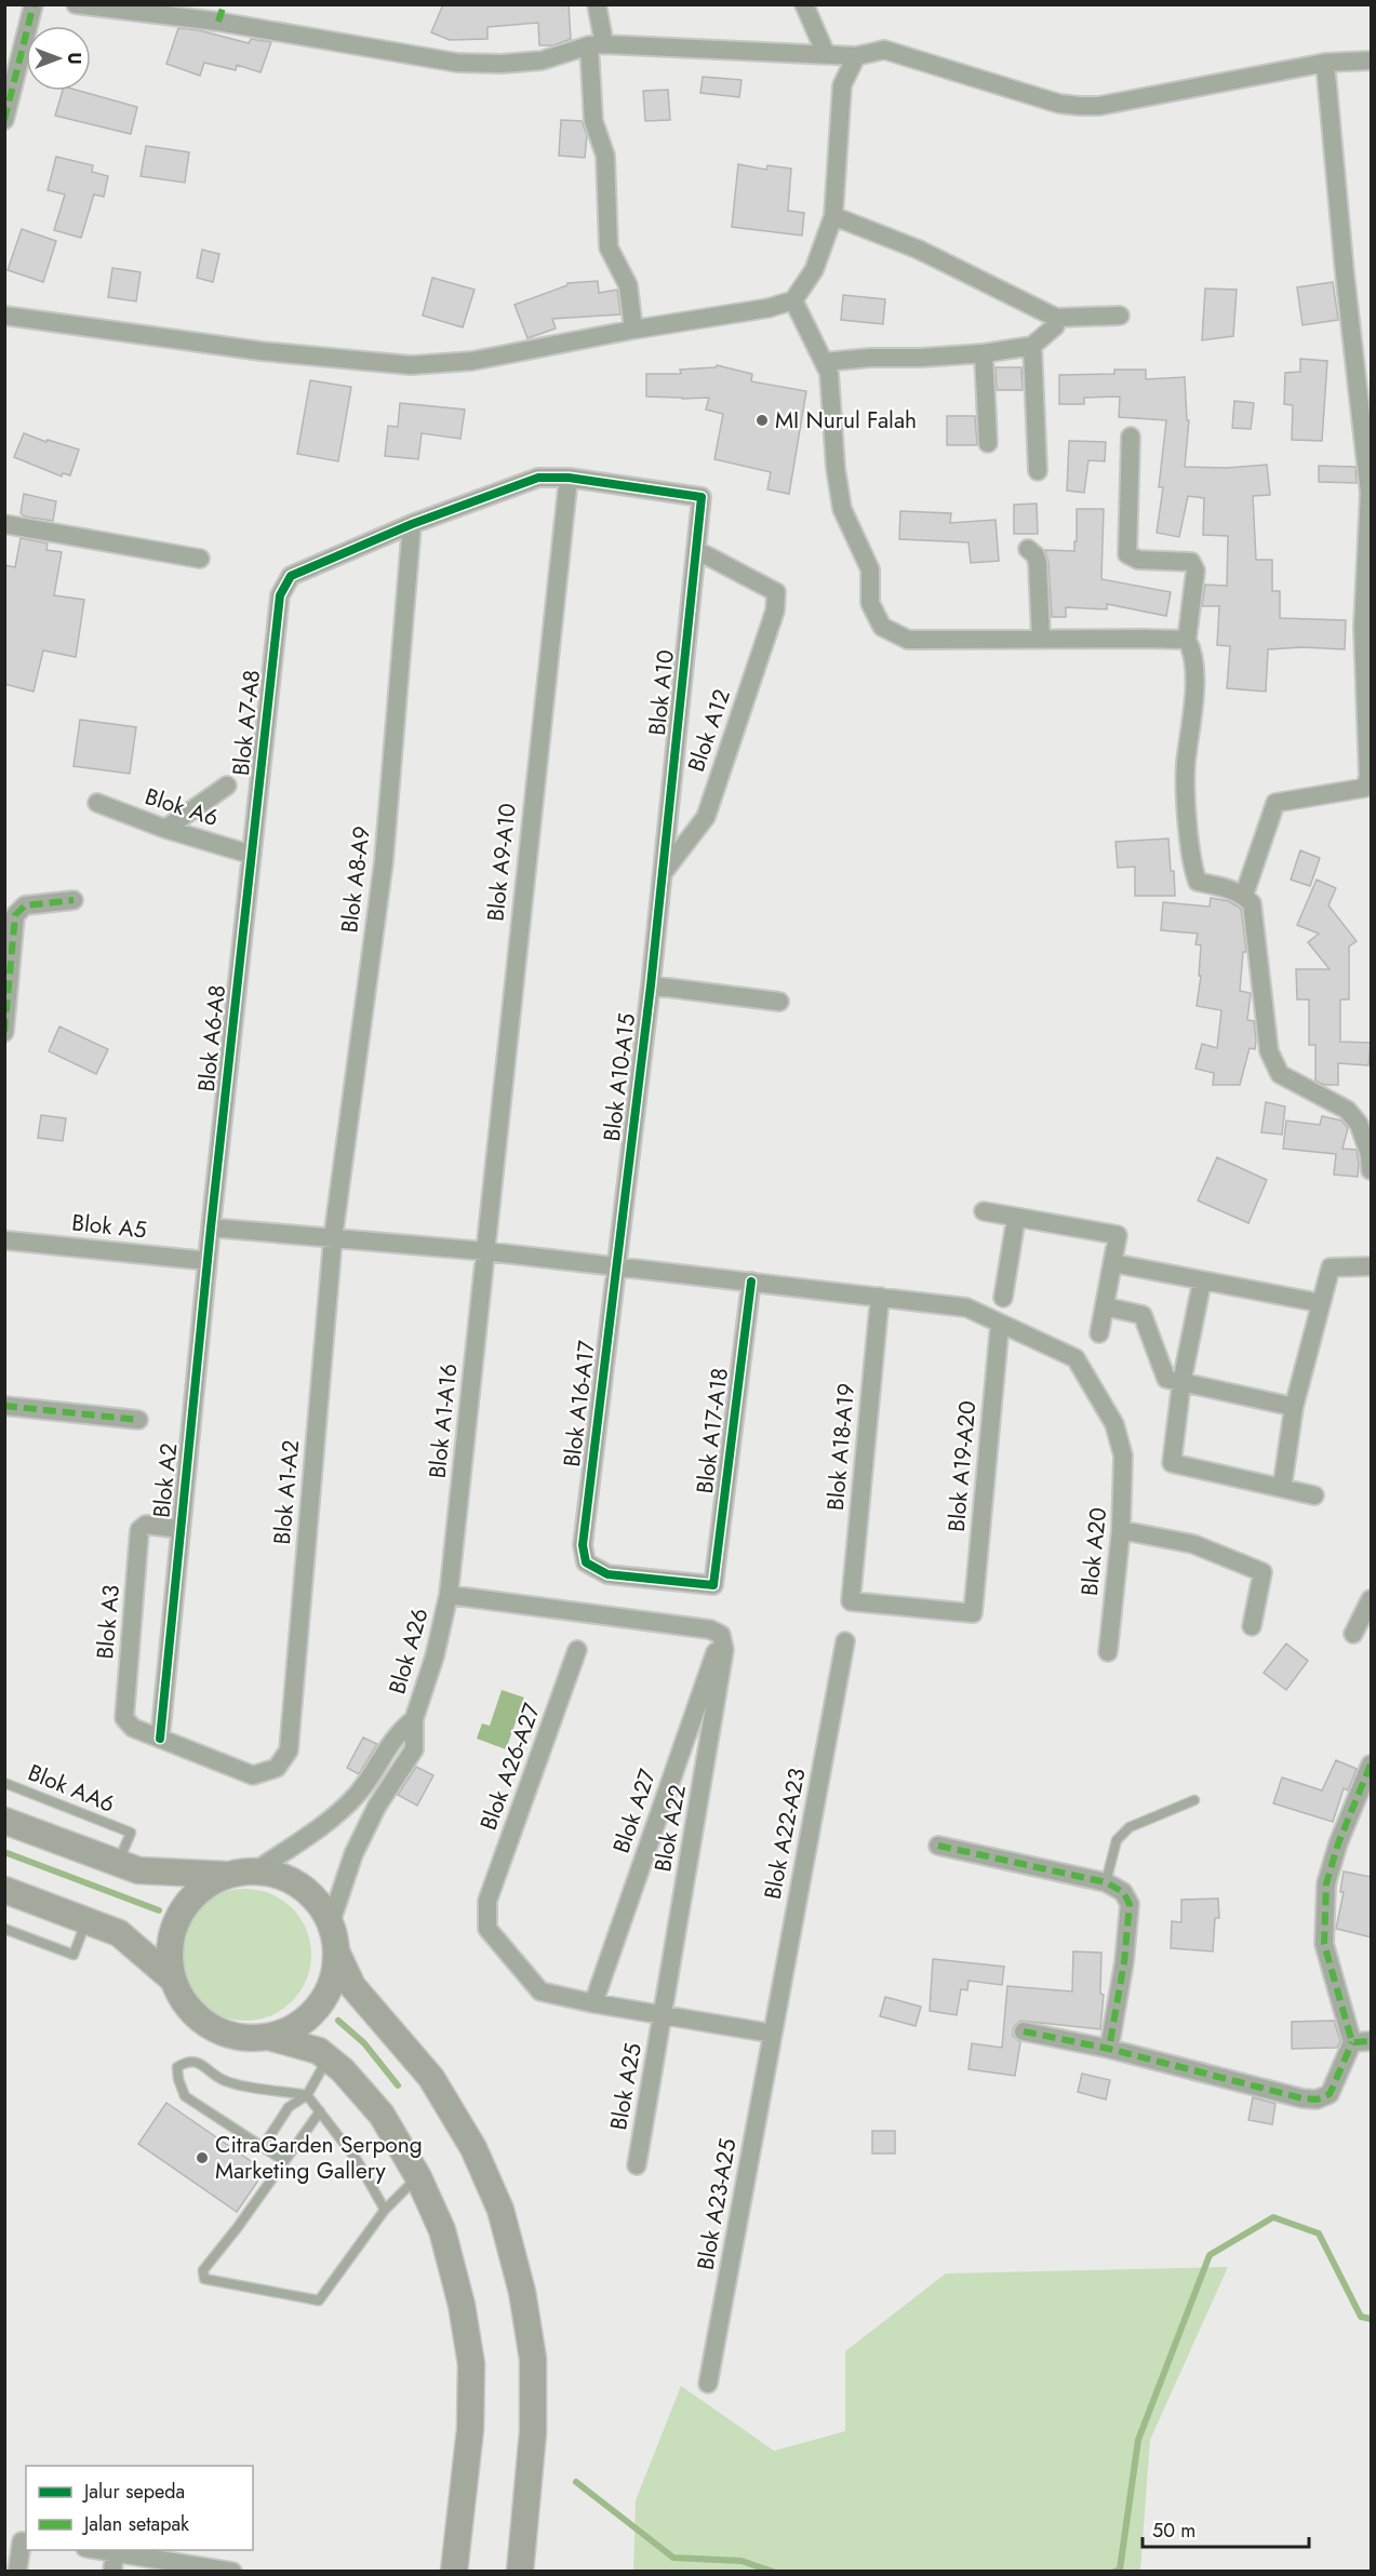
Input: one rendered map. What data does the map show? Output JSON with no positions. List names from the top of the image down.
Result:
{
  "streets": {
    "street": [
      "Blok A10",
      "Blok A7-A8",
      "Blok A12",
      "Blok A6",
      "Blok A9-A10",
      "Blok A8-A9",
      "Blok A6-A8",
      "Blok A10-A15",
      "Blok A5",
      "Blok A16-A17",
      "Blok A1-A16",
      "Blok A17-A18",
      "Blok A18-A19",
      "Blok A19-A20",
      "Blok A2",
      "Blok A1-A2",
      "Blok A20",
      "Blok A3",
      "Blok A26",
      "Blok A26-A27",
      "Blok A27",
      "Blok A22",
      "Blok A22-A23",
      "Blok A25",
      "Blok A23-A25"
    ],
    "lane": ["Blok AA6"]
  },
  "crossings": [
    ["Blok A10", "Blok A12"],
    ["Blok A10", "Blok A9-A10"],
    ["Blok A10", "Blok A10-A15"],
    ["Blok A7-A8", "Blok A6"],
    ["Blok A7-A8", "Blok A8-A9"],
    ["Blok A7-A8", "Blok A6-A8"],
    ["Blok A6", "Blok A6-A8"],
    ["Blok A9-A10", "Blok A1-A16"],
    ["Blok A9-A10", "Blok A20"],
    ["Blok A8-A9", "Blok A1-A2"],
    ["Blok A8-A9", "Blok A20"],
    ["Blok A6-A8", "Blok A2"],
    ["Blok A6-A8", "Blok A20"],
    ["Blok A10-A15", "Blok A16-A17"],
    ["Blok A10-A15", "Blok A20"],
    ["Blok A5", "Blok A2"],
    ["Blok A16-A17", "Blok A17-A18"],
    ["Blok A16-A17", "Blok A20"],
    ["Blok A1-A16", "Blok A20"],
    ["Blok A1-A16", "Blok A26"],
    ["Blok A17-A18", "Blok A20"],
    ["Blok A18-A19", "Blok A19-A20"],
    ["Blok A18-A19", "Blok A20"],
    ["Blok A19-A20", "Blok A20"],
    ["Blok A2", "Blok A1-A2"],
    ["Blok A2", "Blok A20"],
    ["Blok A2", "Blok A3"],
    ["Blok A1-A2", "Blok A20"],
    ["Blok A1-A2", "Blok A3"],
    ["Blok A26-A27", "Blok A27"],
    ["Blok A27", "Blok A22"],
    ["Blok A22", "Blok A25"],
    ["Blok A22-A23", "Blok A23-A25"]
  ],
  "places": ["MI Nurul Falah", "CitraGarden Serpong Marketing Gallery"],
  "legend": ["Jalur sepeda", "Jalan setapak"],
  "scale_bar": "50 m",
  "north": "right"
}
